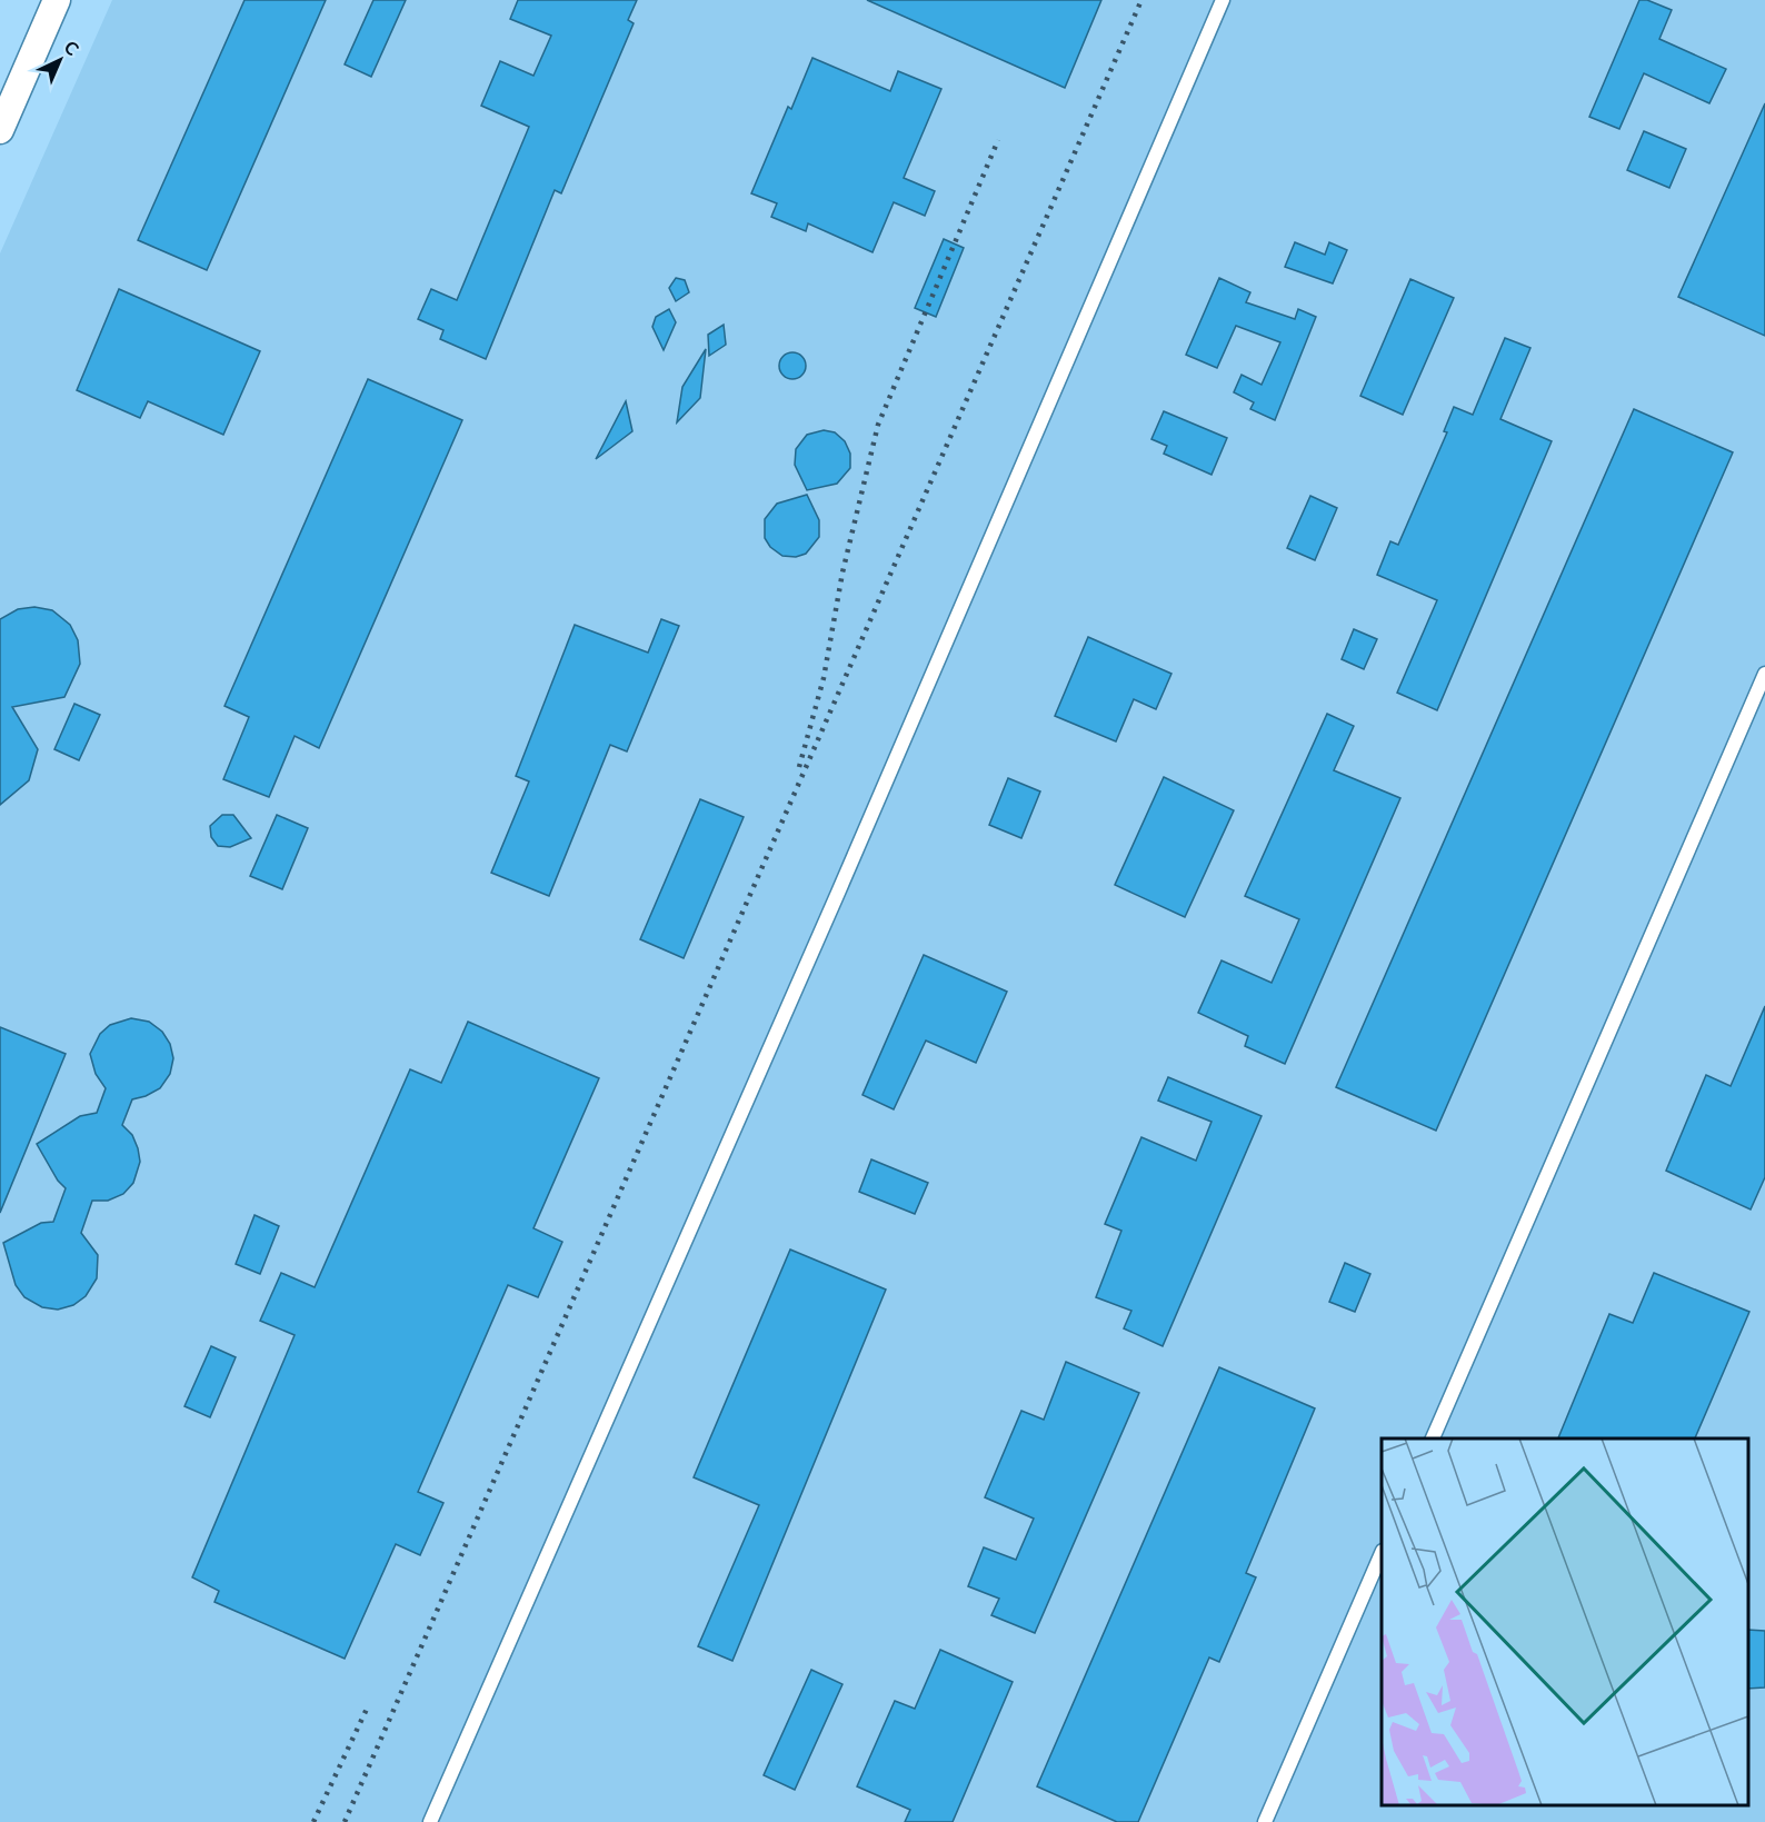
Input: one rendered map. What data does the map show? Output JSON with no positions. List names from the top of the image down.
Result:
{
  "north": "top right"
}
